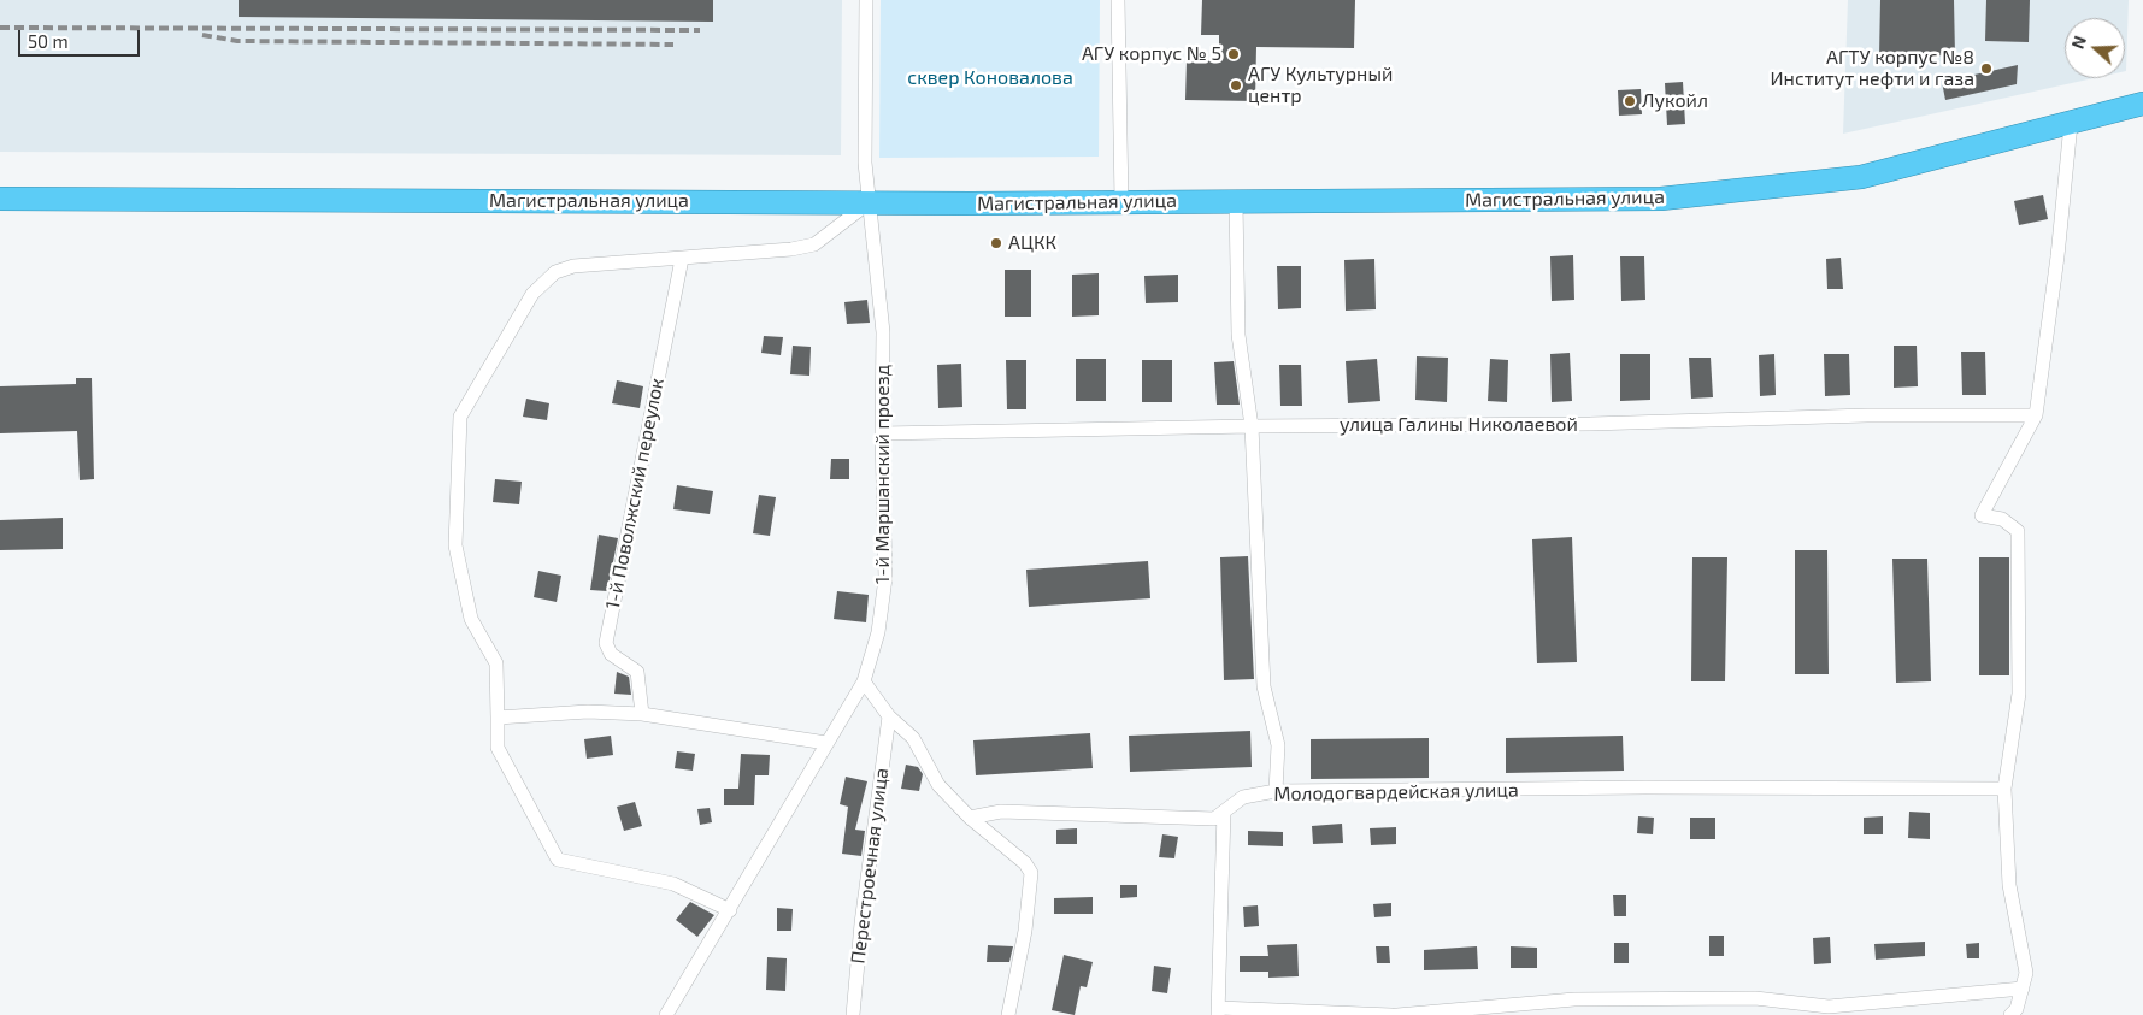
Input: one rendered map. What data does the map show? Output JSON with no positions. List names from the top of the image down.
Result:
{
  "streets": {
    "highway": ["Магистральная улица"],
    "street": [
      "улица Галины Николаевой",
      "1-й Маршанский проезд",
      "1-й Поволжский переулок",
      "Молодогвардейская улица",
      "Перестроечная улица"
    ]
  },
  "crossings": [
    ["Магистральная улица", "1-й Маршанский проезд"],
    ["улица Галины Николаевой", "1-й Маршанский проезд"]
  ],
  "parks": ["сквер Коновалова"],
  "places": [
    "АГУ корпус № 5",
    "АГТУ корпус №8 Институт нефти и газа",
    "АГУ Культурный центр",
    "Лукойл",
    "АЦКК"
  ],
  "scale_bar": "50 m",
  "north": "left"
}
